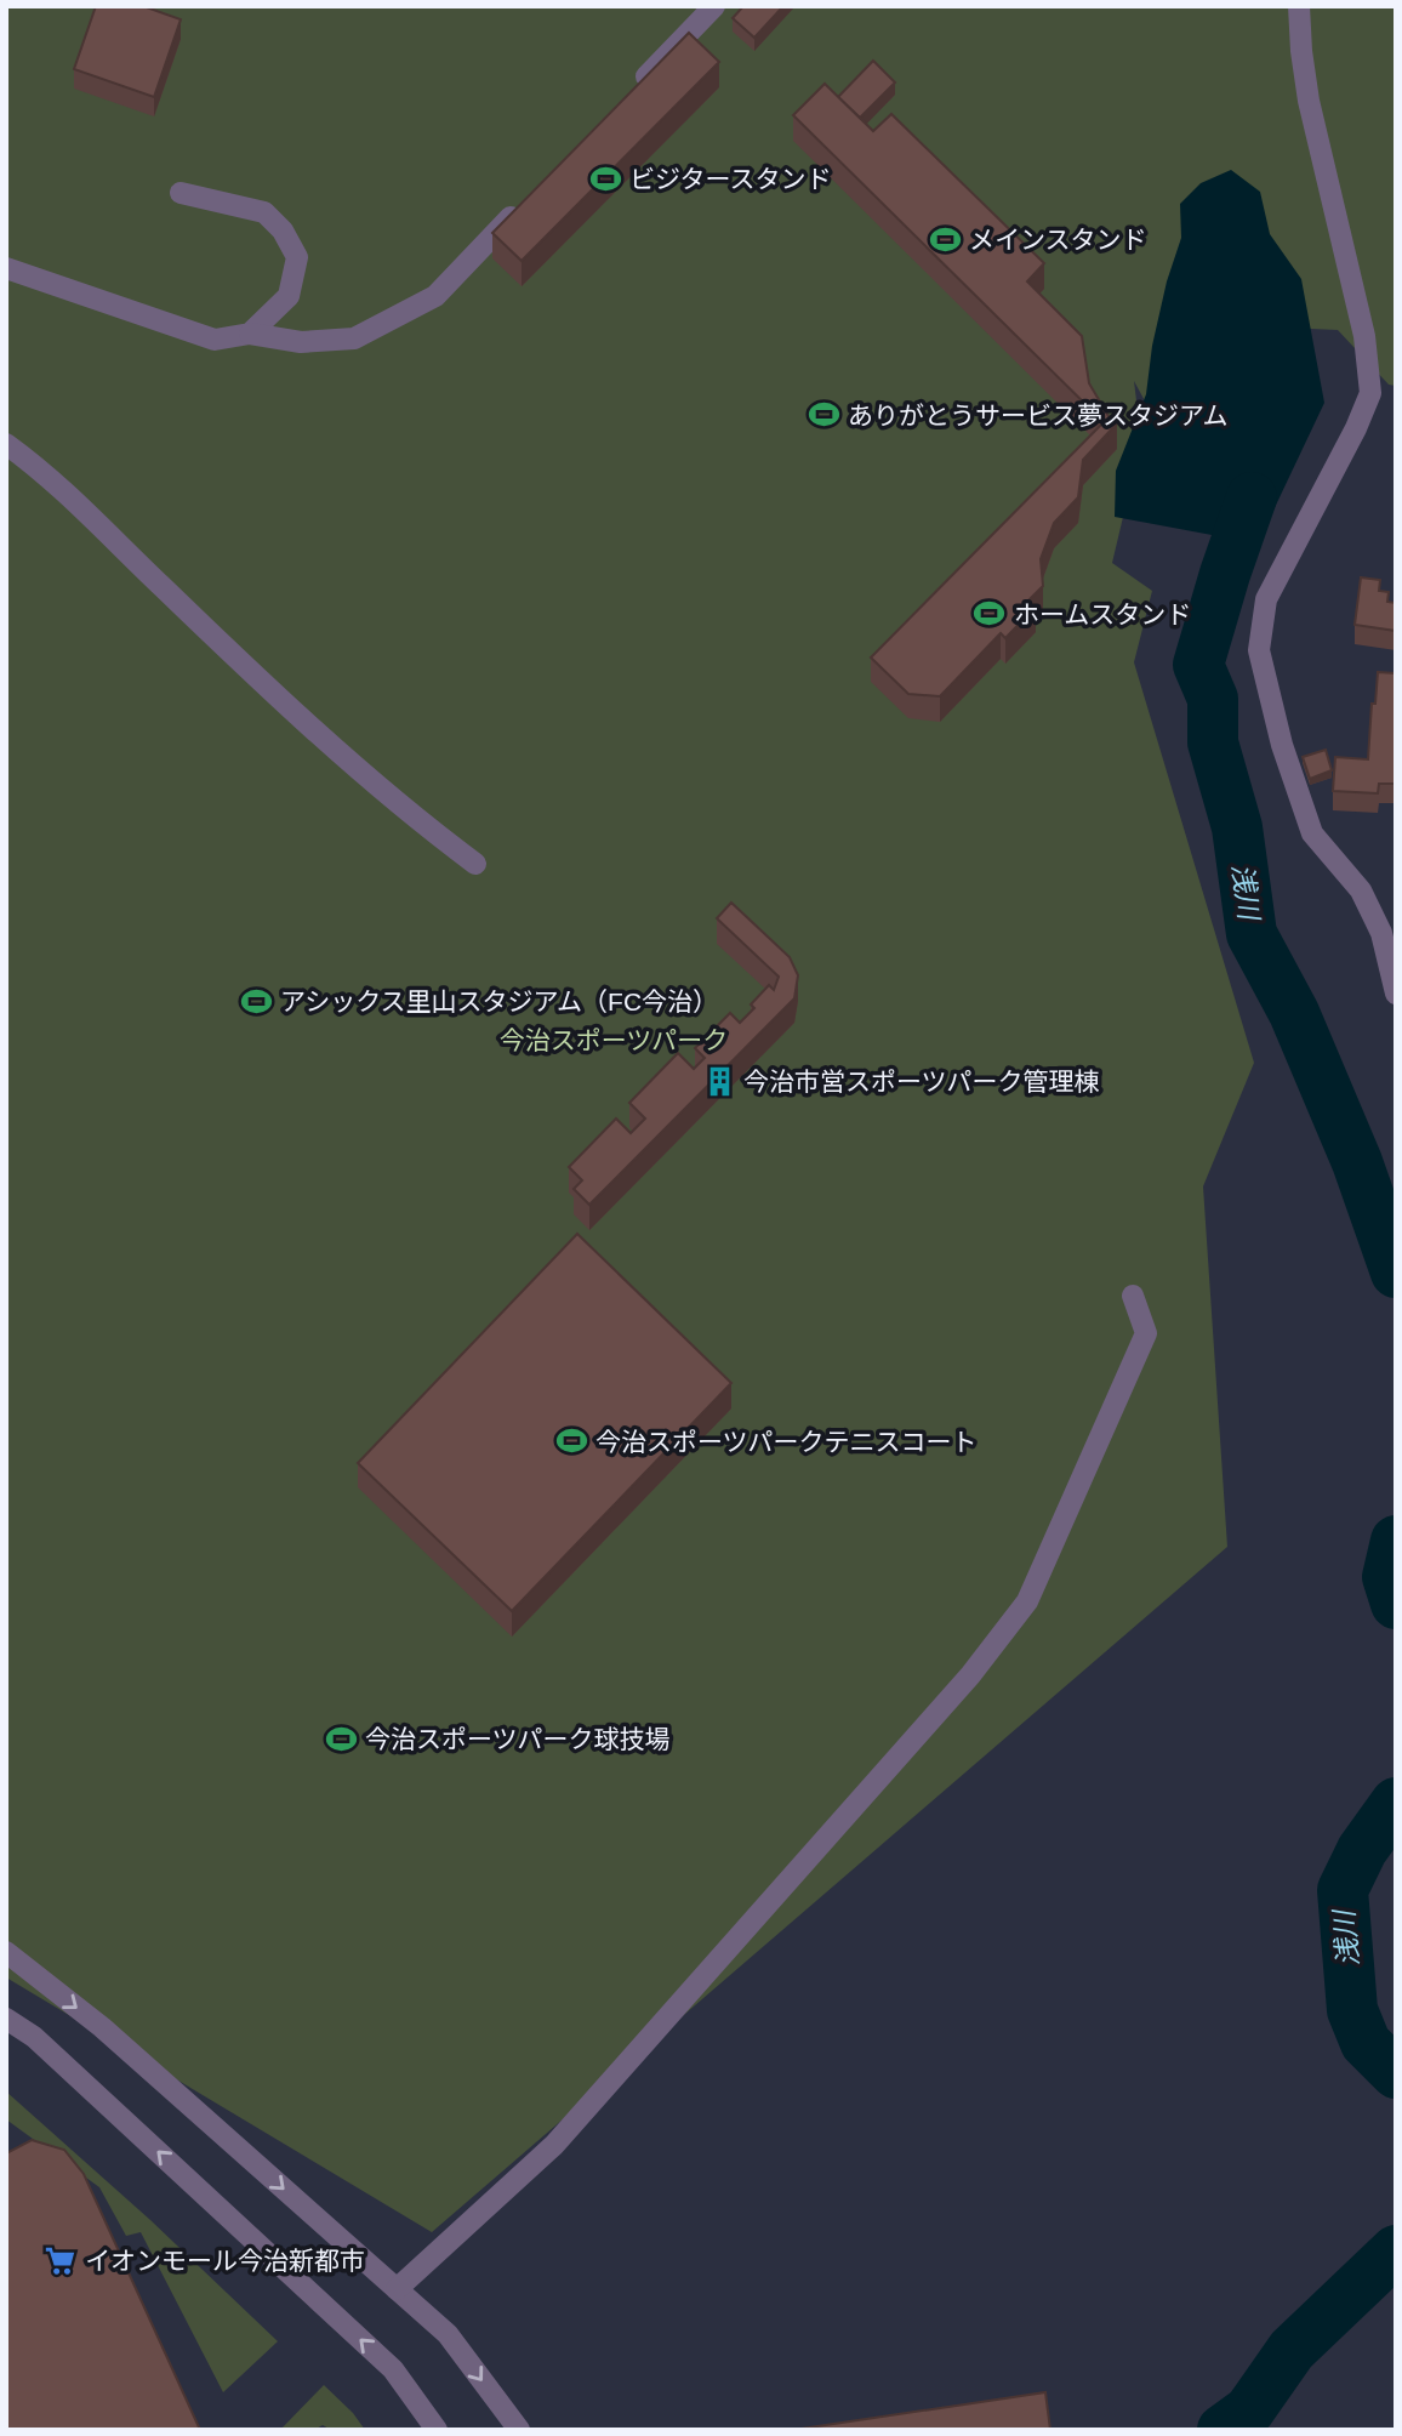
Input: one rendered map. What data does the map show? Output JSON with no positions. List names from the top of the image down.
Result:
{
  "water": ["浅川"],
  "parks": ["今治スポーツパーク"],
  "places": {
    "sports": [
      "ビジタースタンド",
      "メインスタンド",
      "ありがとうサービス夢スタジアム",
      "ホームスタンド",
      "アシックス里山スタジアム（FC今治）",
      "今治スポーツパークテニスコート",
      "今治スポーツパーク球技場"
    ],
    "building": ["今治市営スポーツパーク管理棟"],
    "supermarket": ["イオンモール今治新都市"]
  }
}
